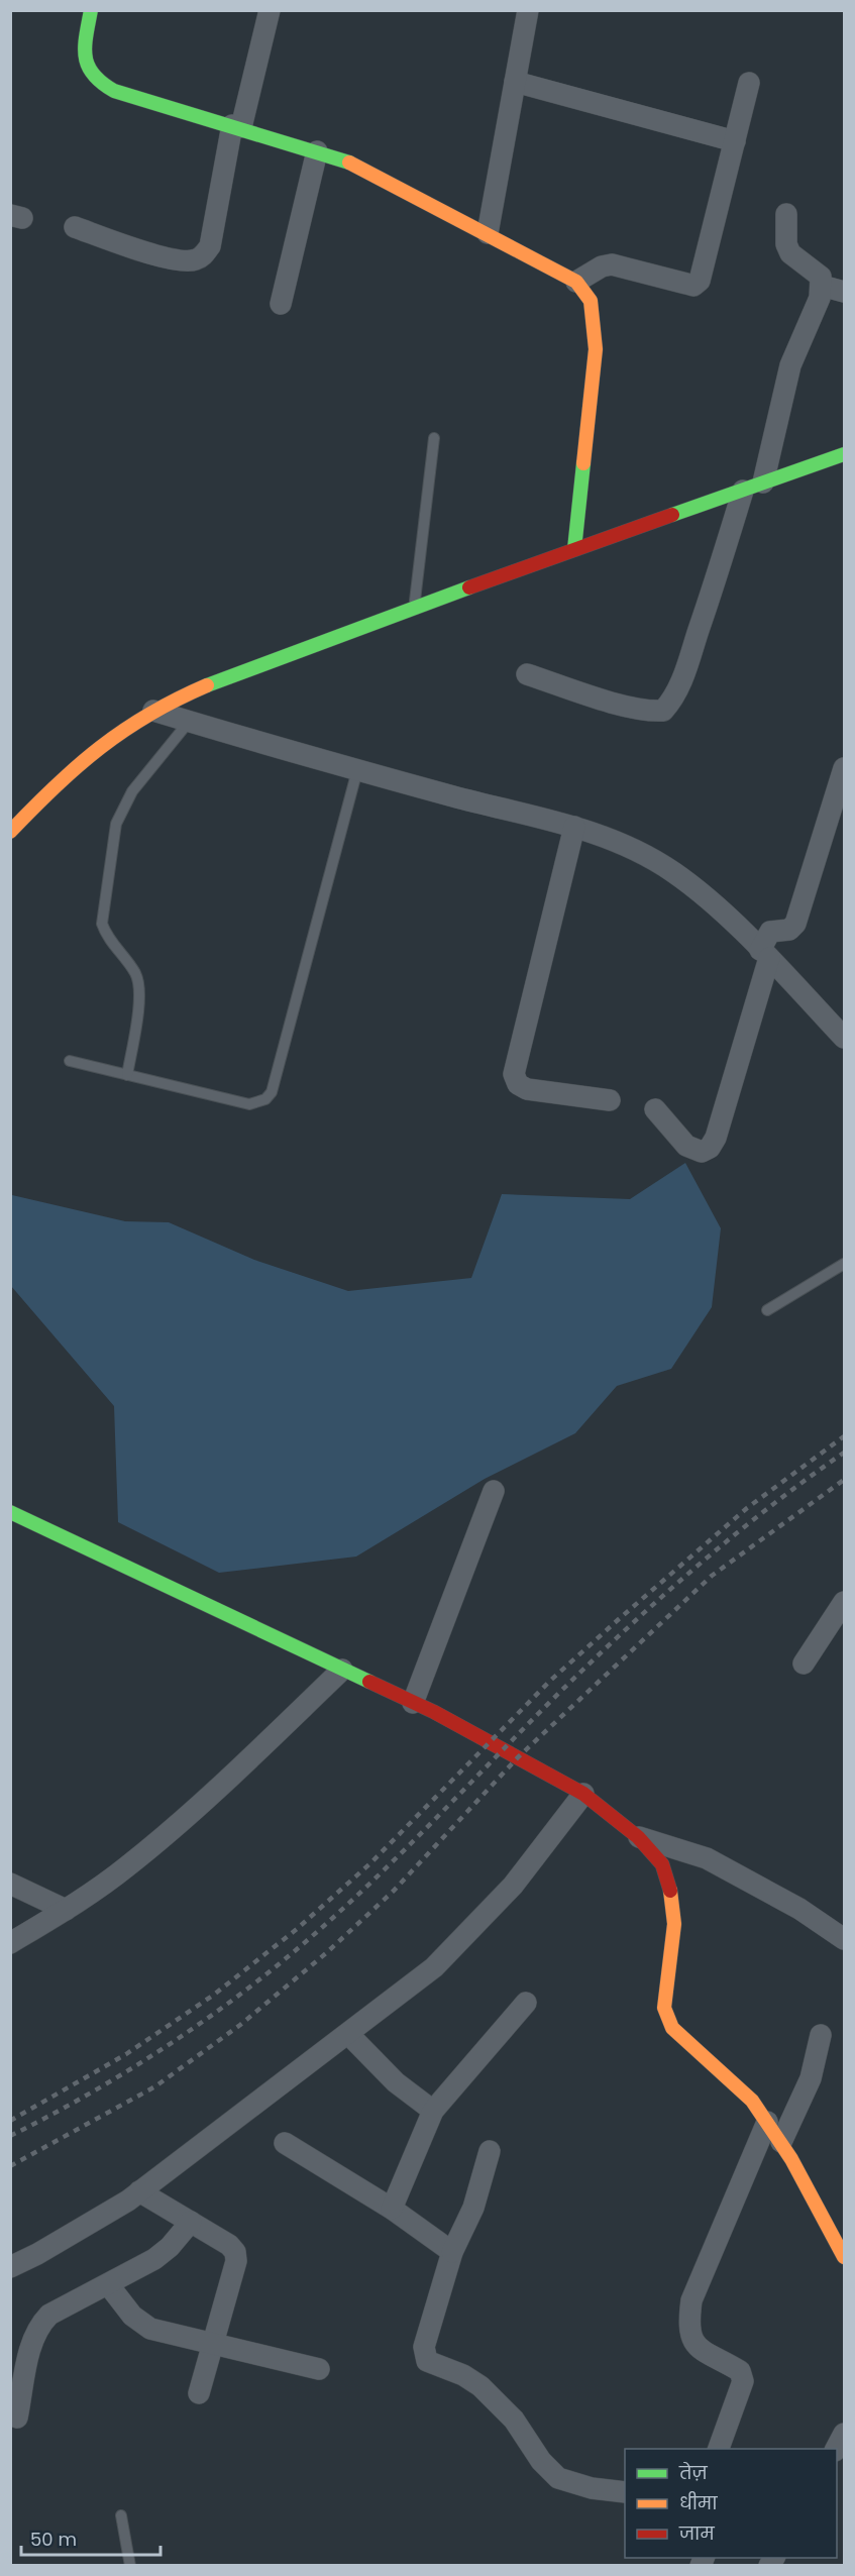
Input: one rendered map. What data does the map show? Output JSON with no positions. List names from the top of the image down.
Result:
{
  "legend": ["तेज़", "धीमा", "जाम"],
  "scale_bar": "50 m"
}
